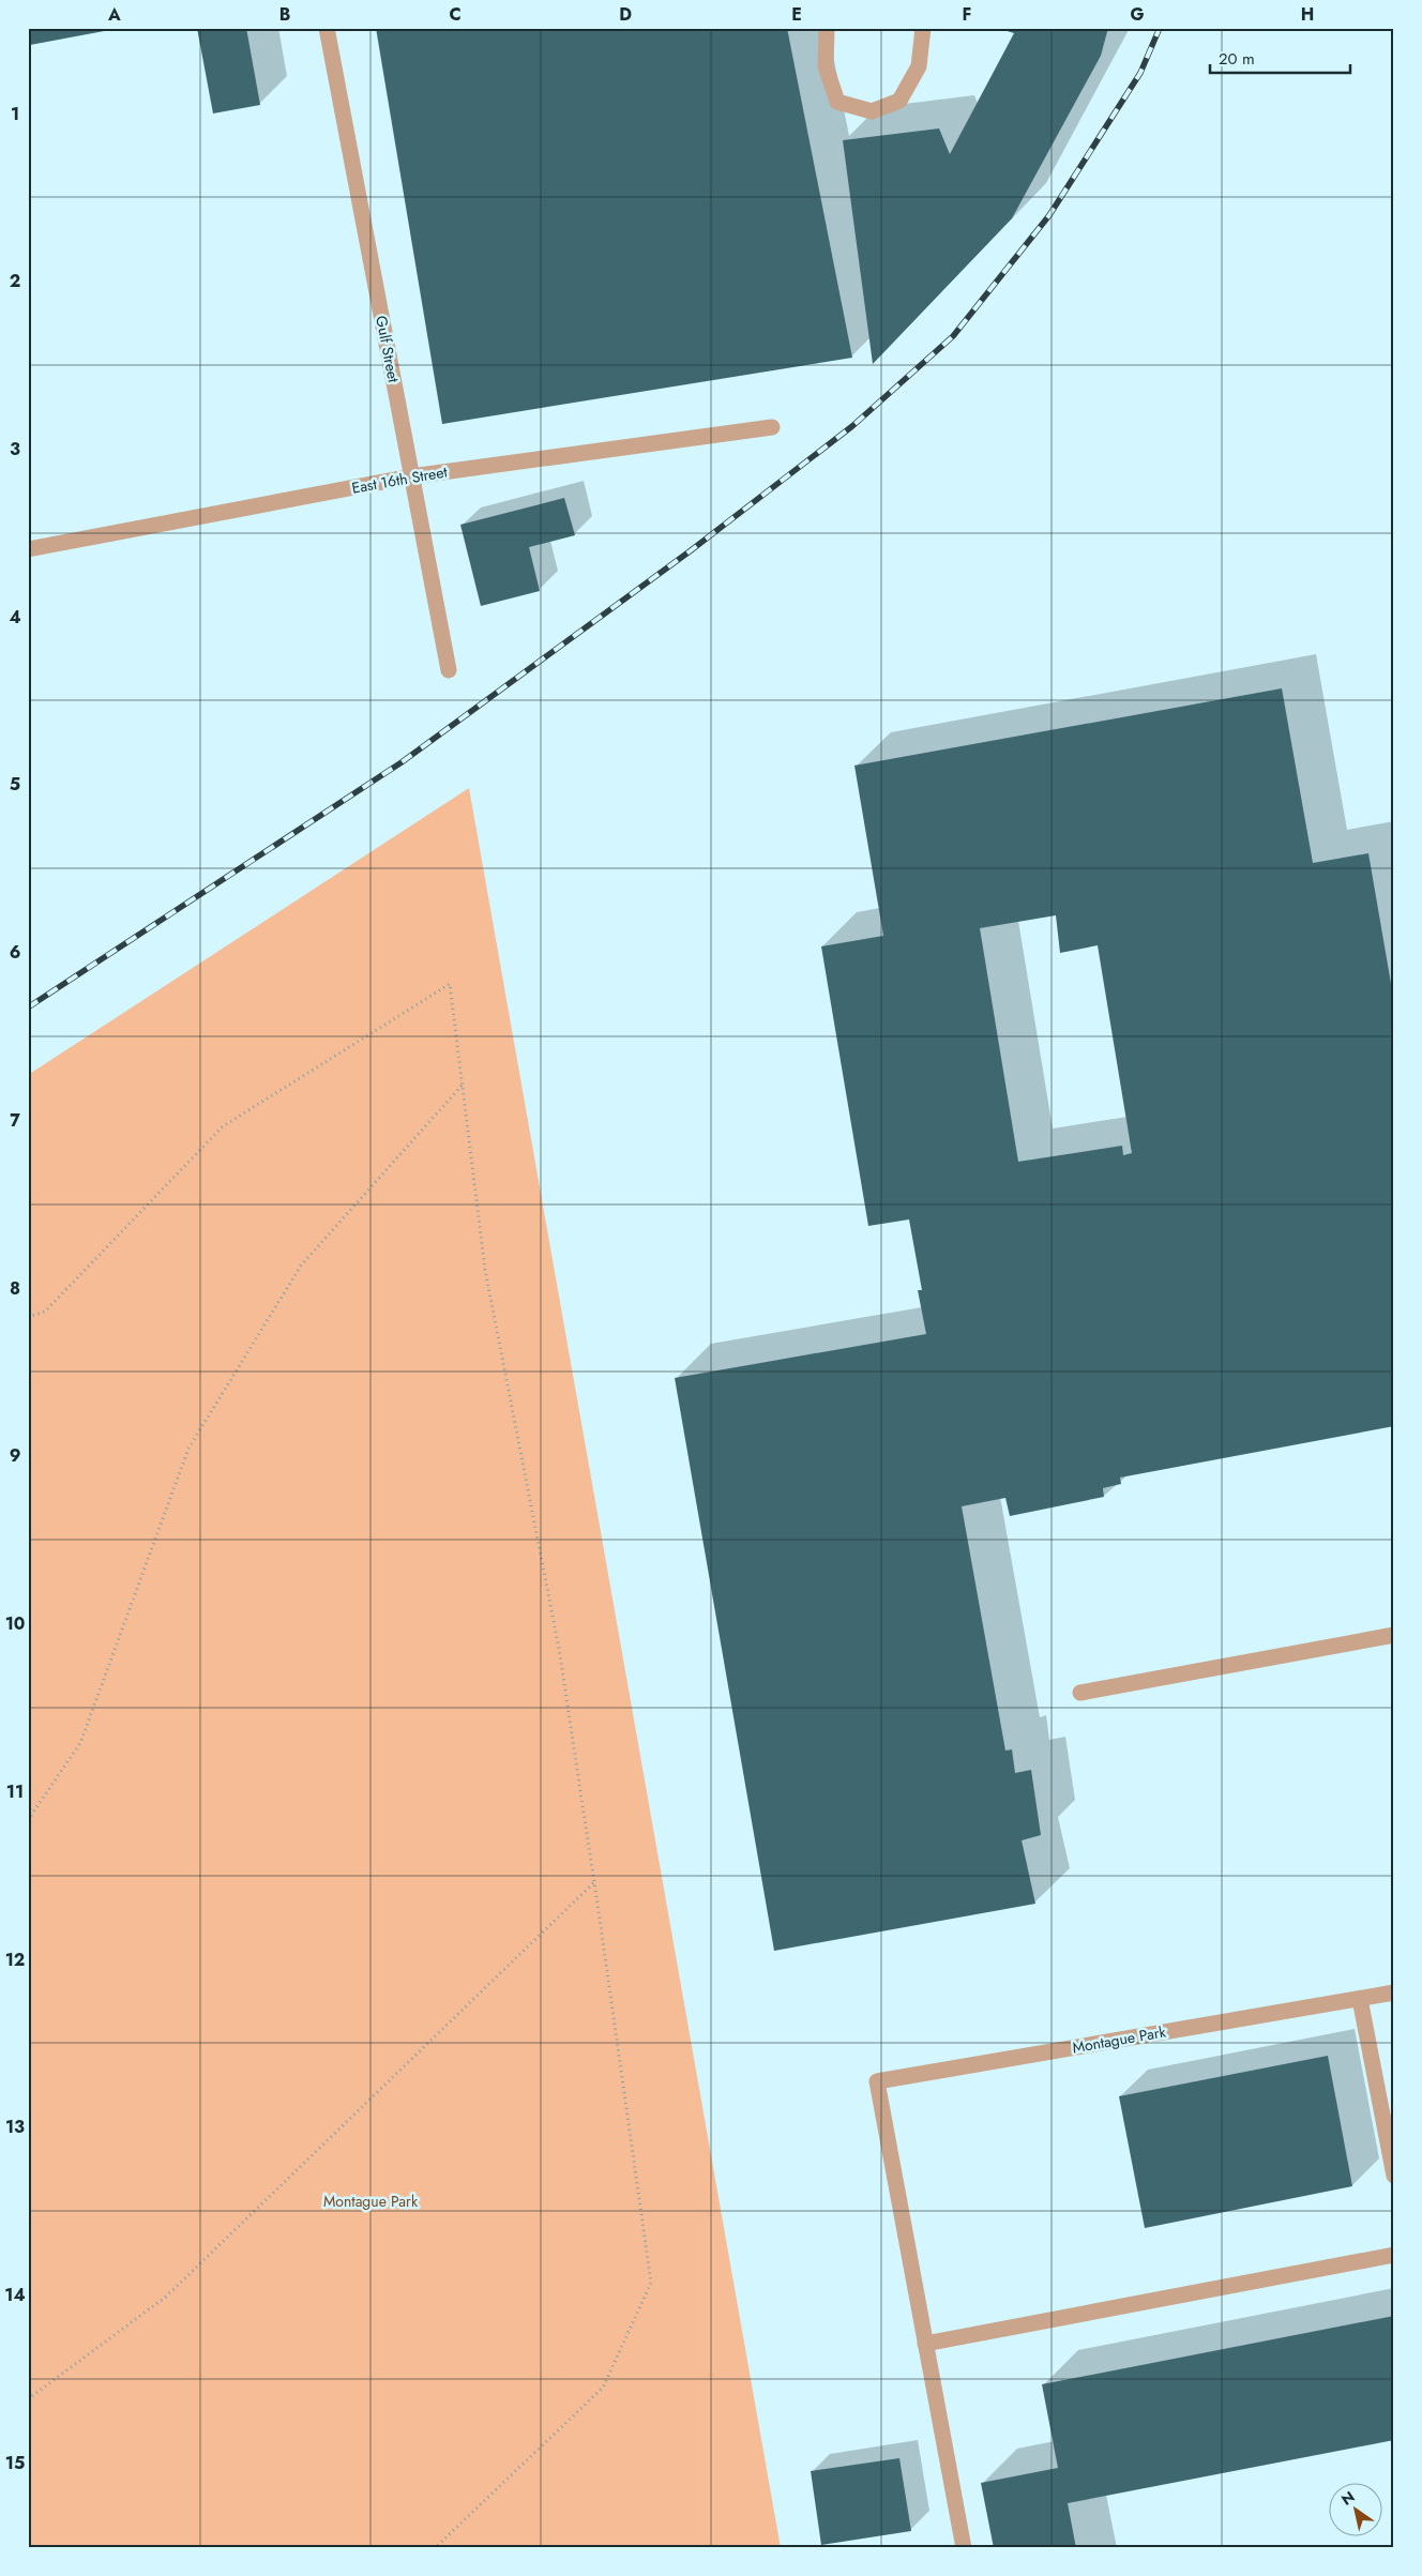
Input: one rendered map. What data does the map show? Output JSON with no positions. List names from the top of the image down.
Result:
{
  "streets": {
    "street": ["Gulf Street", "East 16th Street", "Montague Park"]
  },
  "crossings": [
    ["Gulf Street", "East 16th Street"]
  ],
  "parks": ["Montague Park"],
  "scale_bar": "20 m",
  "north": "top left",
  "grid": {
    "columns": [
      "A",
      "B",
      "C",
      "D",
      "E",
      "F",
      "G",
      "H"
    ],
    "rows": [
      "1",
      "2",
      "3",
      "4",
      "5",
      "6",
      "7",
      "8",
      "9",
      "10",
      "11",
      "12",
      "13",
      "14",
      "15"
    ]
  }
}
